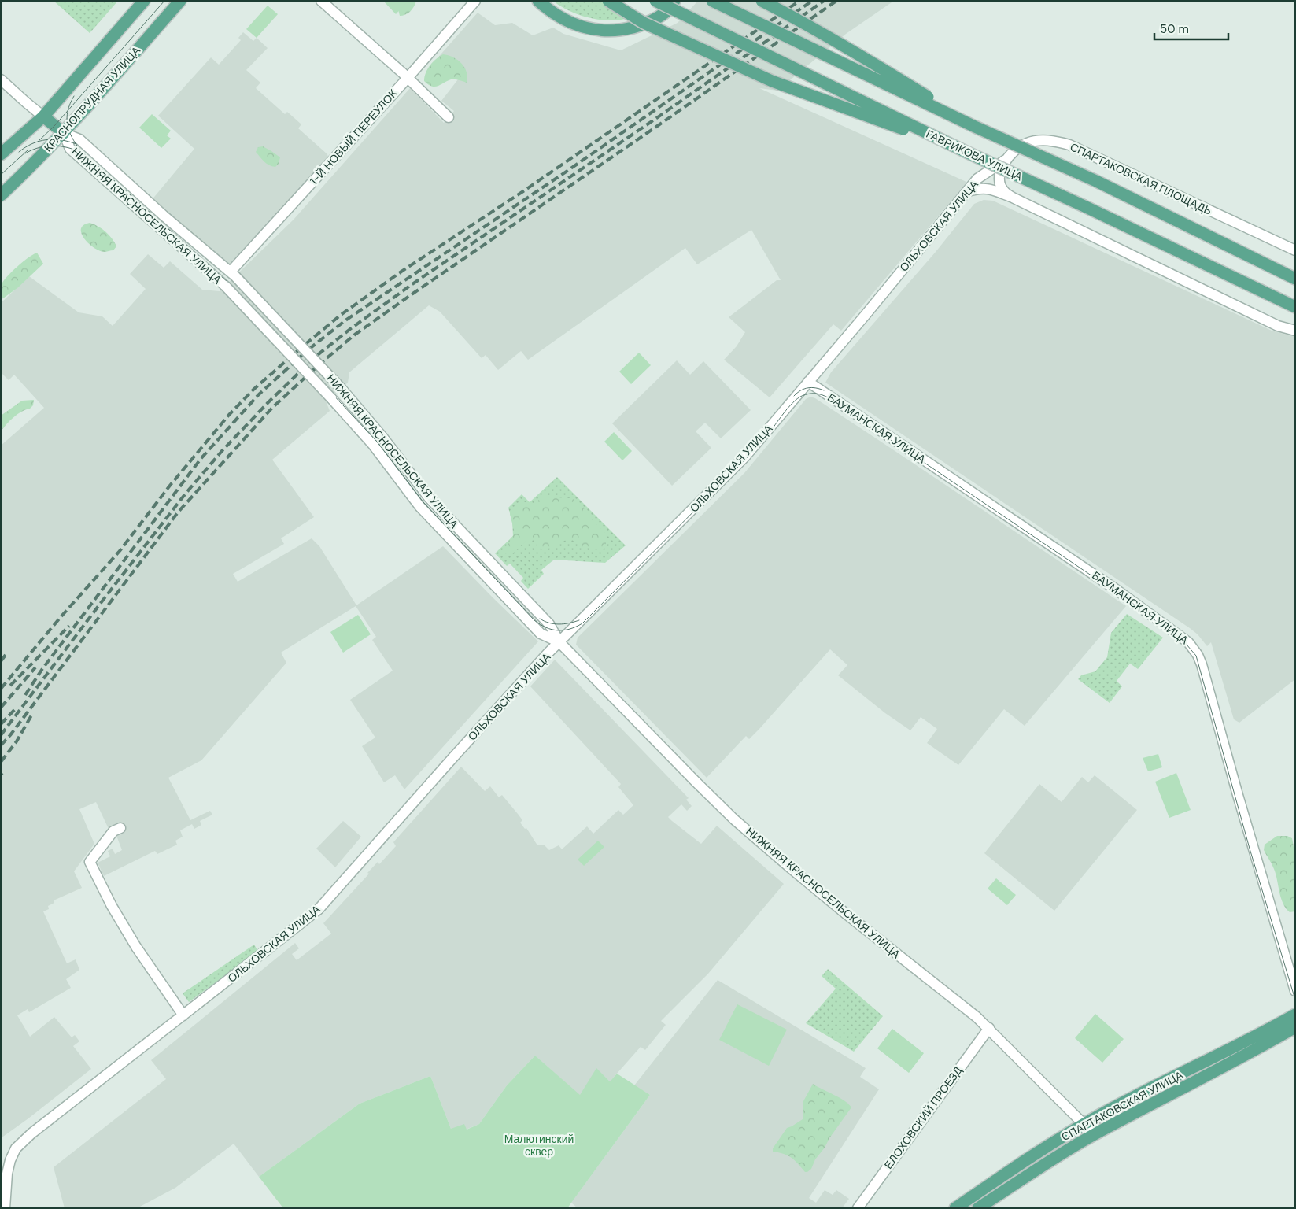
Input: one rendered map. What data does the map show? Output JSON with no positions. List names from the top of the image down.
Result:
{
  "streets": {
    "main road": ["КРАСНОПРУДНАЯ УЛИЦА", "ГАВРИКОВА УЛИЦА", "СПАРТАКОВСКАЯ УЛИЦА"],
    "street": [
      "1-Й НОВЫЙ ПЕРЕУЛОК",
      "СПАРТАКОВСКАЯ ПЛОЩАДЬ",
      "НИЖНЯЯ КРАСНОСЕЛЬСКАЯ УЛИЦА",
      "ОЛЬХОВСКАЯ УЛИЦА",
      "БАУМАНСКАЯ УЛИЦА",
      "ЕЛОХОВСКИЙ ПРОЕЗД"
    ]
  },
  "crossings": [
    ["КРАСНОПРУДНАЯ УЛИЦА", "НИЖНЯЯ КРАСНОСЕЛЬСКАЯ УЛИЦА"],
    ["1-Й НОВЫЙ ПЕРЕУЛОК", "НИЖНЯЯ КРАСНОСЕЛЬСКАЯ УЛИЦА"],
    ["СПАРТАКОВСКАЯ ПЛОЩАДЬ", "ОЛЬХОВСКАЯ УЛИЦА"],
    ["НИЖНЯЯ КРАСНОСЕЛЬСКАЯ УЛИЦА", "ОЛЬХОВСКАЯ УЛИЦА"],
    ["НИЖНЯЯ КРАСНОСЕЛЬСКАЯ УЛИЦА", "СПАРТАКОВСКАЯ УЛИЦА"],
    ["НИЖНЯЯ КРАСНОСЕЛЬСКАЯ УЛИЦА", "ЕЛОХОВСКИЙ ПРОЕЗД"],
    ["ОЛЬХОВСКАЯ УЛИЦА", "БАУМАНСКАЯ УЛИЦА"]
  ],
  "parks": ["Малютинский сквер"],
  "scale_bar": "50 m"
}
